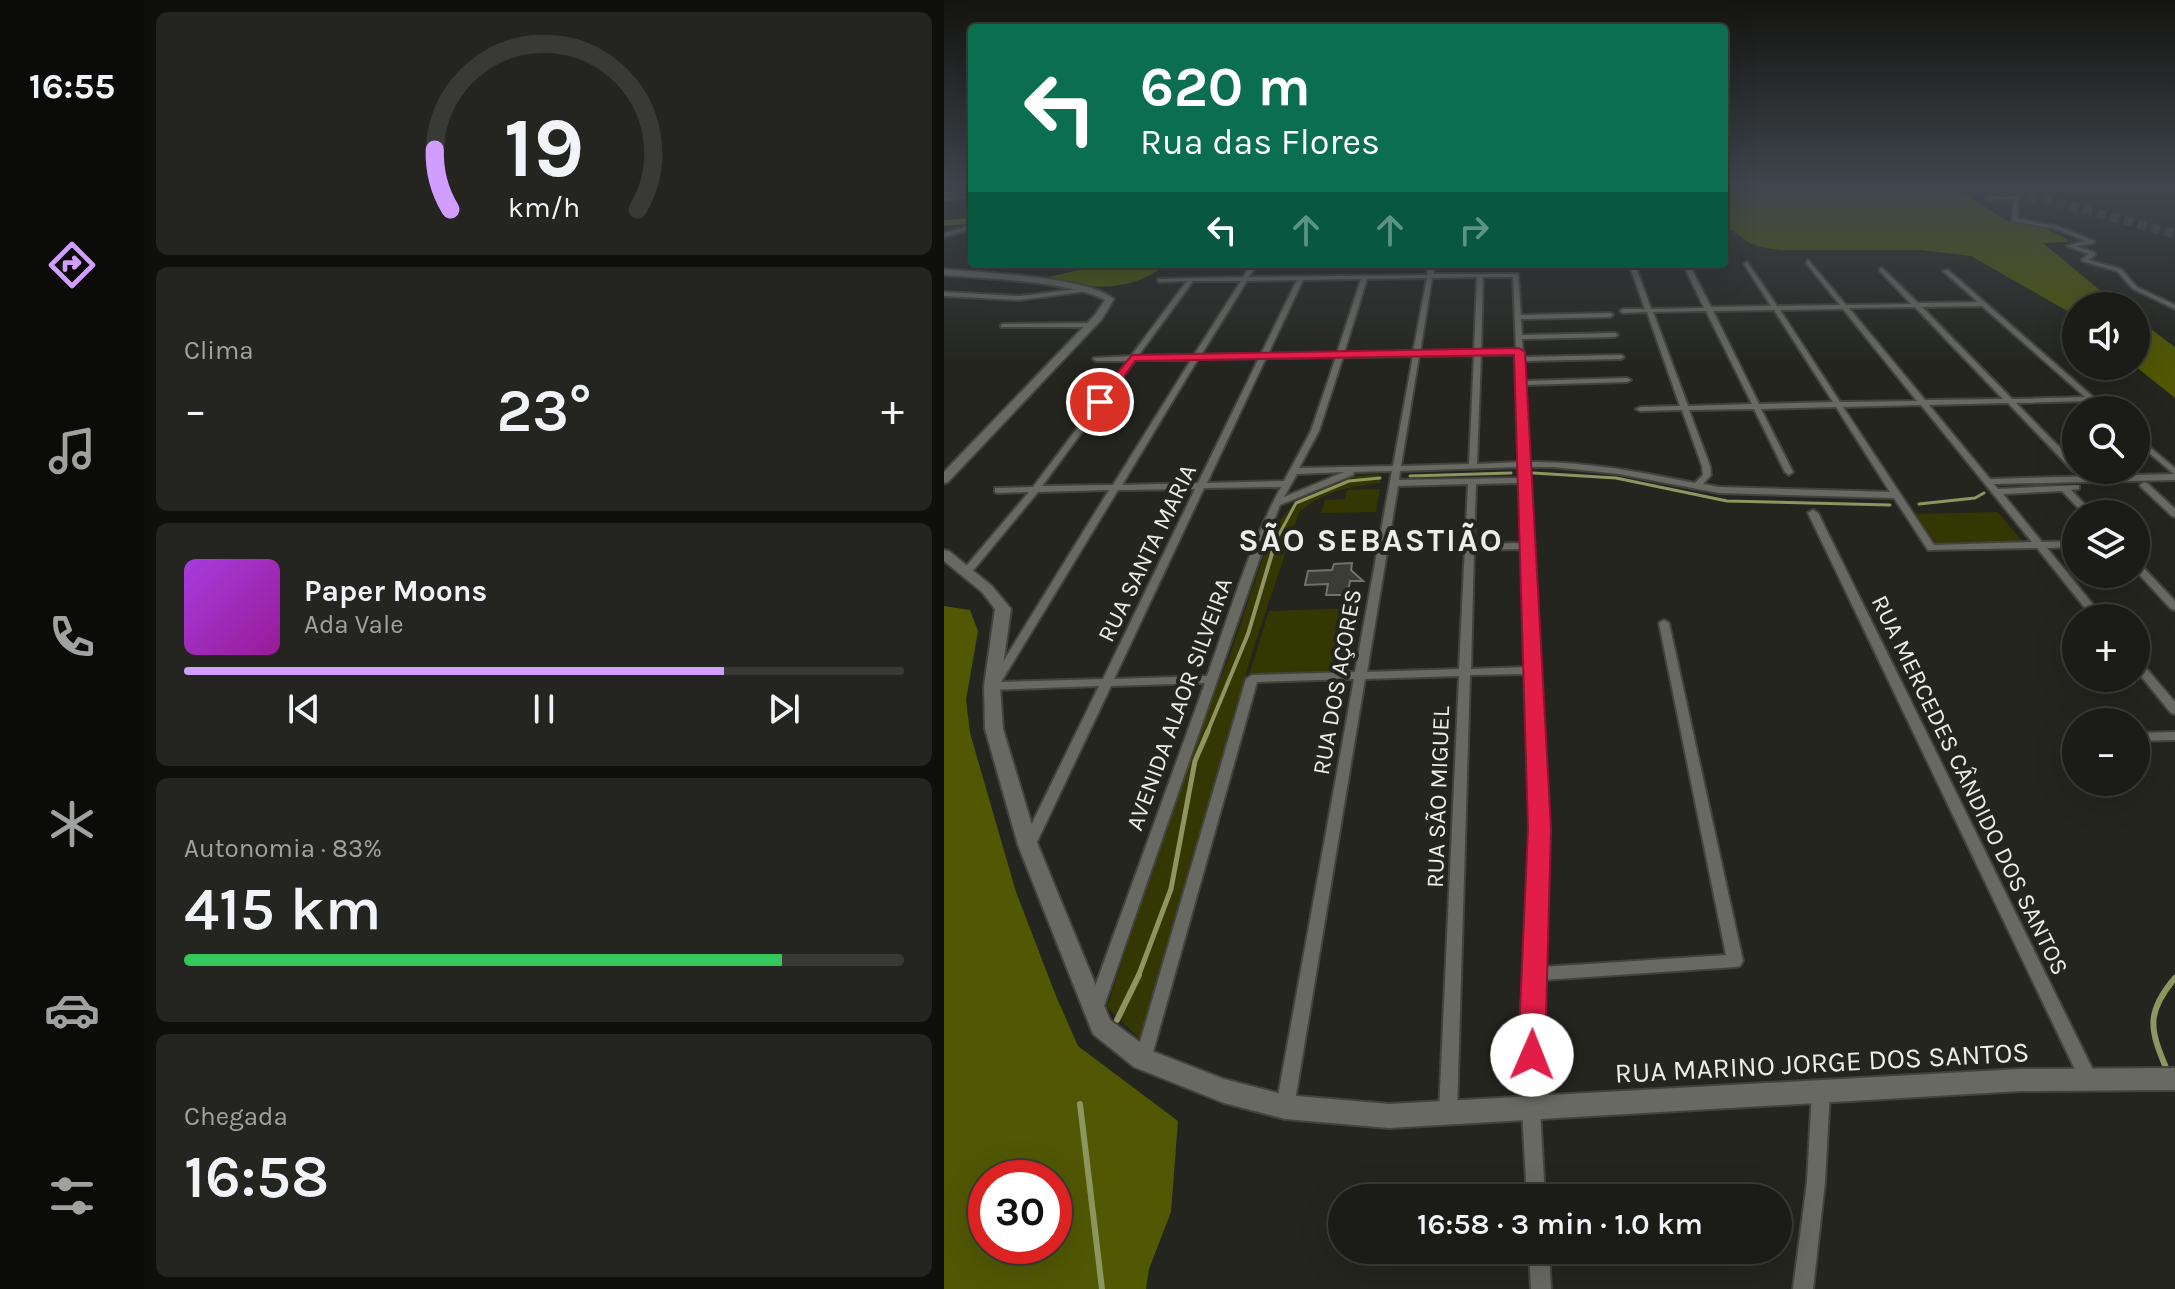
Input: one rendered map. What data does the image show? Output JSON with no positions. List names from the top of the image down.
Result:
{
  "streets": {
    "street": [
      "RUA SANTA MARIA",
      "RUA DOS AÇORES",
      "AVENIDA ALAOR SILVEIRA",
      "RUA MERCEDES CÂNDIDO DOS SANTOS",
      "RUA SÃO MIGUEL",
      "RUA MARINO JORGE DOS SANTOS"
    ]
  },
  "crossings": [
    ["RUA SANTA MARIA", "RUA MARINO JORGE DOS SANTOS"],
    ["RUA DOS AÇORES", "RUA MARINO JORGE DOS SANTOS"],
    ["AVENIDA ALAOR SILVEIRA", "RUA MARINO JORGE DOS SANTOS"],
    ["RUA MERCEDES CÂNDIDO DOS SANTOS", "RUA MARINO JORGE DOS SANTOS"],
    ["RUA SÃO MIGUEL", "RUA MARINO JORGE DOS SANTOS"]
  ],
  "districts": ["SÃO SEBASTIÃO"],
  "page": {
    "tabs": "16:55",
    "turn": ["620 m", "Rua das Flores"],
    "tile": [
      "Clima",
      ["Autonomia · 83%", "415 km"],
      ["Chegada", "16:58"]
    ],
    "map_buttons": ["+", "−"],
    "heat": ["−", "23°", "+"],
    "song": ["Paper Moons", "Ada Vale"],
    "limit": "30",
    "trip": "16:58 · 3 min · 1.0 km",
    "gauge": ["19", "km/h"]
  }
}
